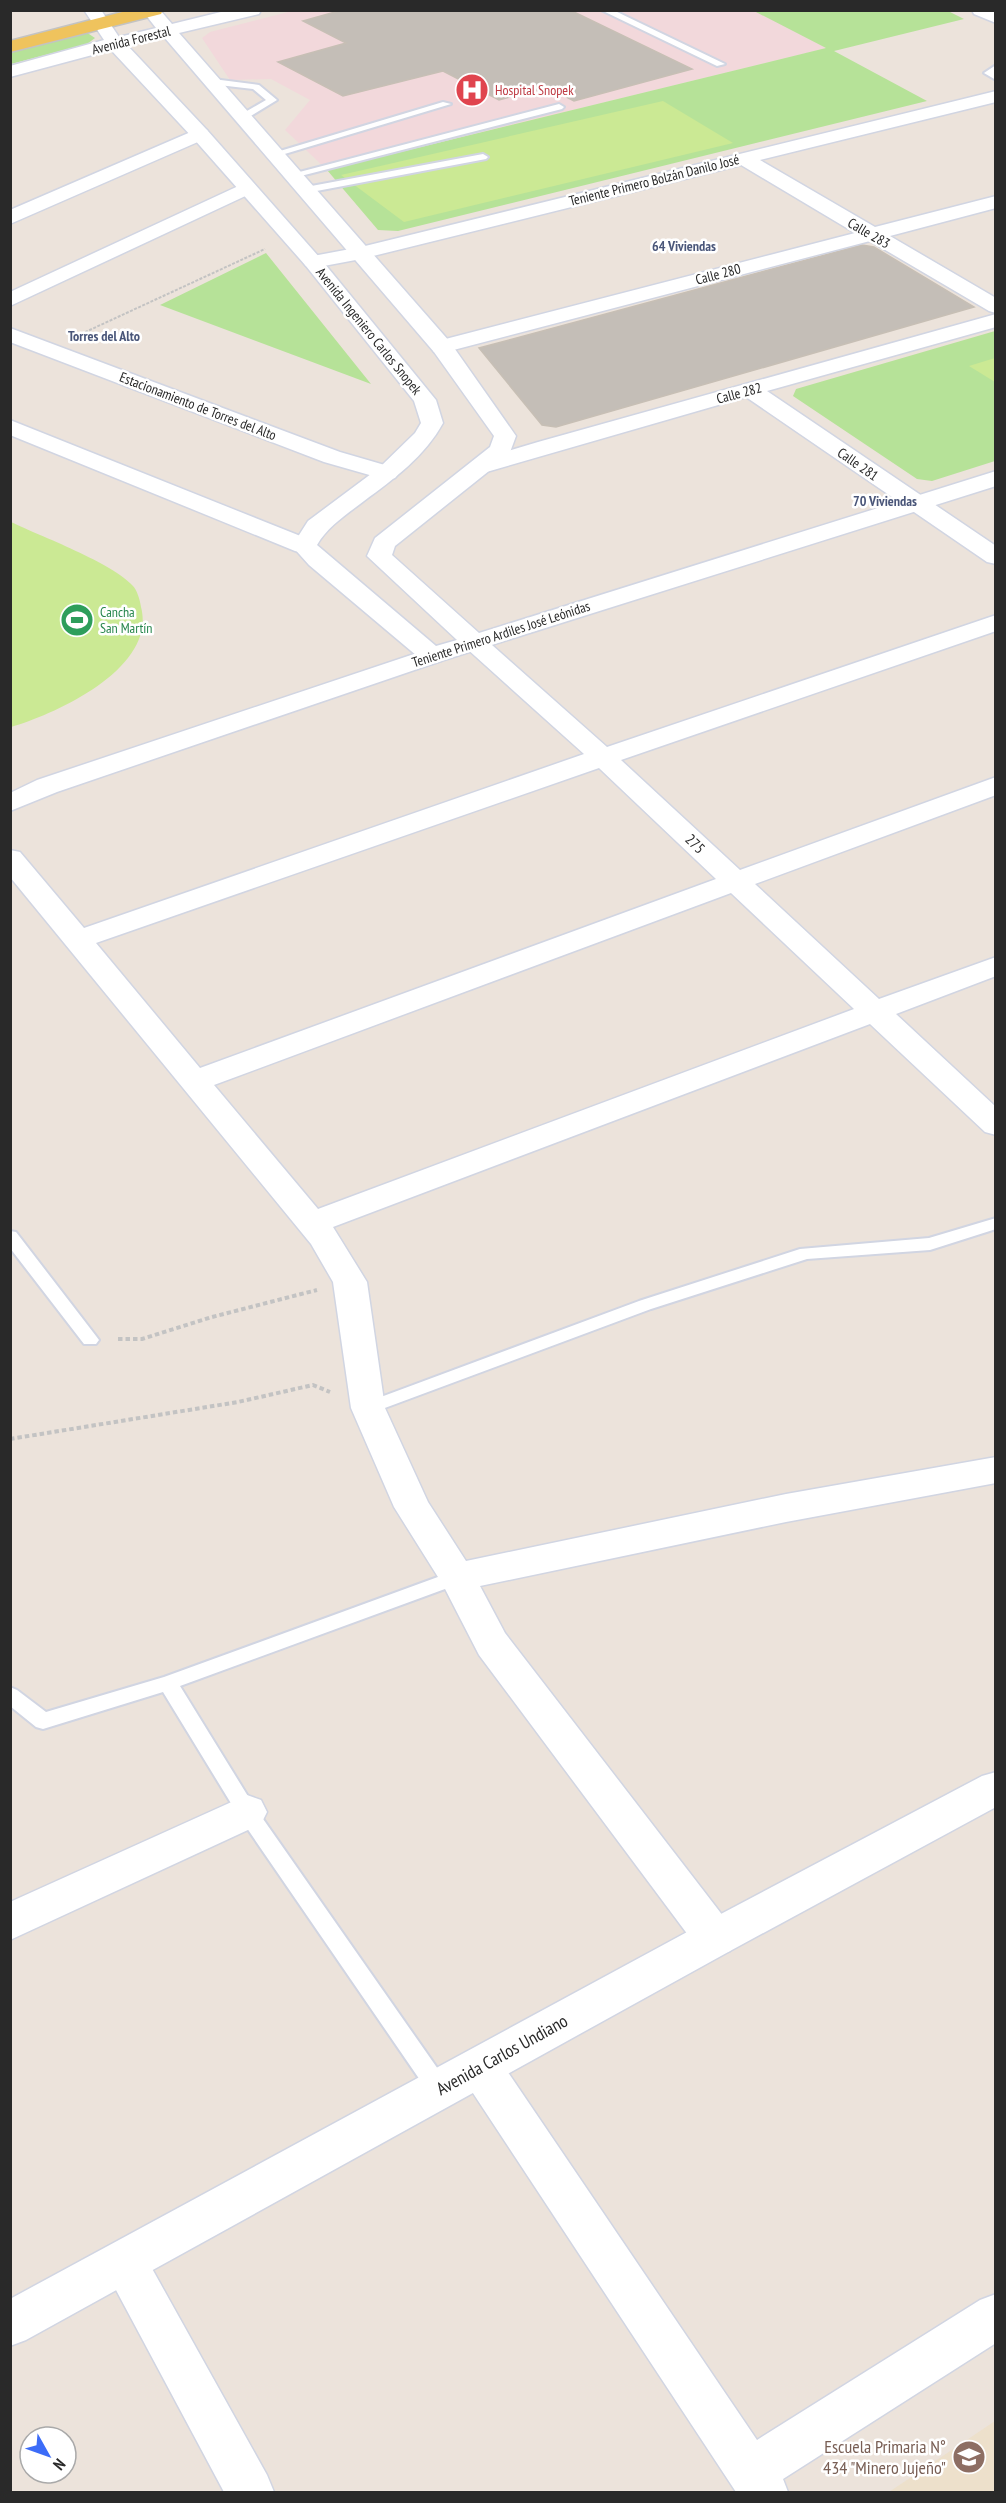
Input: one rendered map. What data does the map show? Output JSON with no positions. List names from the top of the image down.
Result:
{
  "streets": {
    "main road": ["Avenida Forestal"],
    "street": [
      "Teniente Primero Bolzán Danilo José",
      "Calle 283",
      "Calle 280",
      "Avenida Ingeniero Carlos Snopek",
      "Calle 282",
      "Estacionamiento de Torres del Alto",
      "Calle 281",
      "Teniente Primero Ardiles José Leónidas",
      "275",
      "Avenida Carlos Undiano"
    ]
  },
  "crossings": [
    ["Avenida Forestal", "Avenida Ingeniero Carlos Snopek"],
    ["Teniente Primero Bolzán Danilo José", "Calle 283"],
    ["Teniente Primero Bolzán Danilo José", "Avenida Ingeniero Carlos Snopek"],
    ["Calle 283", "Calle 280"],
    ["Avenida Ingeniero Carlos Snopek", "Estacionamiento de Torres del Alto"],
    ["Calle 282", "Calle 281"],
    ["Calle 282", "275"],
    ["Calle 281", "Teniente Primero Ardiles José Leónidas"],
    ["Teniente Primero Ardiles José Leónidas", "275"]
  ],
  "districts": ["64 Viviendas", "Torres del Alto", "70 Viviendas"],
  "places": {
    "hospital": ["Hospital Snopek"],
    "sports": ["Cancha San Martín"],
    "school or university": ["Escuela Primaria N° 434 \"Minero Jujeño\""]
  },
  "north": "bottom right"
}
